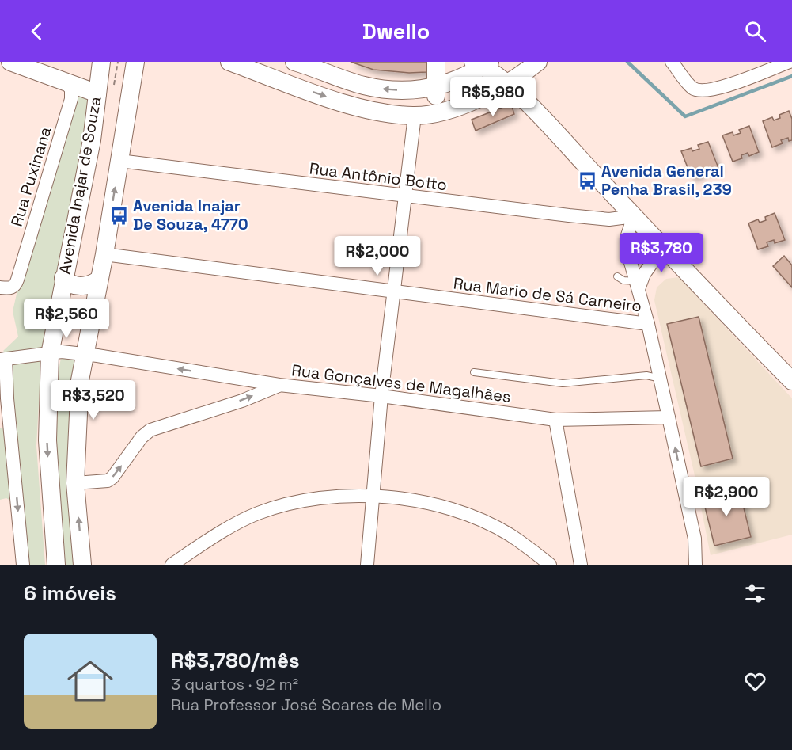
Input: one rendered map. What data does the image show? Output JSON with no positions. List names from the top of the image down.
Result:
{
  "streets": {
    "main road": ["Avenida Inajar de Souza"],
    "street": [
      "Rua Puxinana",
      "Rua Antônio Botto",
      "Rua Mario de Sá Carneiro",
      "Rua Gonçalves de Magalhães"
    ]
  },
  "places": {
    "bus stop": ["Avenida General Penha Brasil, 239", "Avenida Inajar De Souza, 4770"]
  },
  "page": {
    "header": "Dwello",
    "price": [
      "R$5,980",
      "R$3,780",
      "R$2,000",
      "R$2,560",
      "R$3,520",
      "R$2,900"
    ],
    "heading": "6 imóveis",
    "list": [
      {
        "name": "R$3,780/mês",
        "note": "3 quartos · 92 m² · Rua Professor José Soares de Mello"
      }
    ]
  }
}
